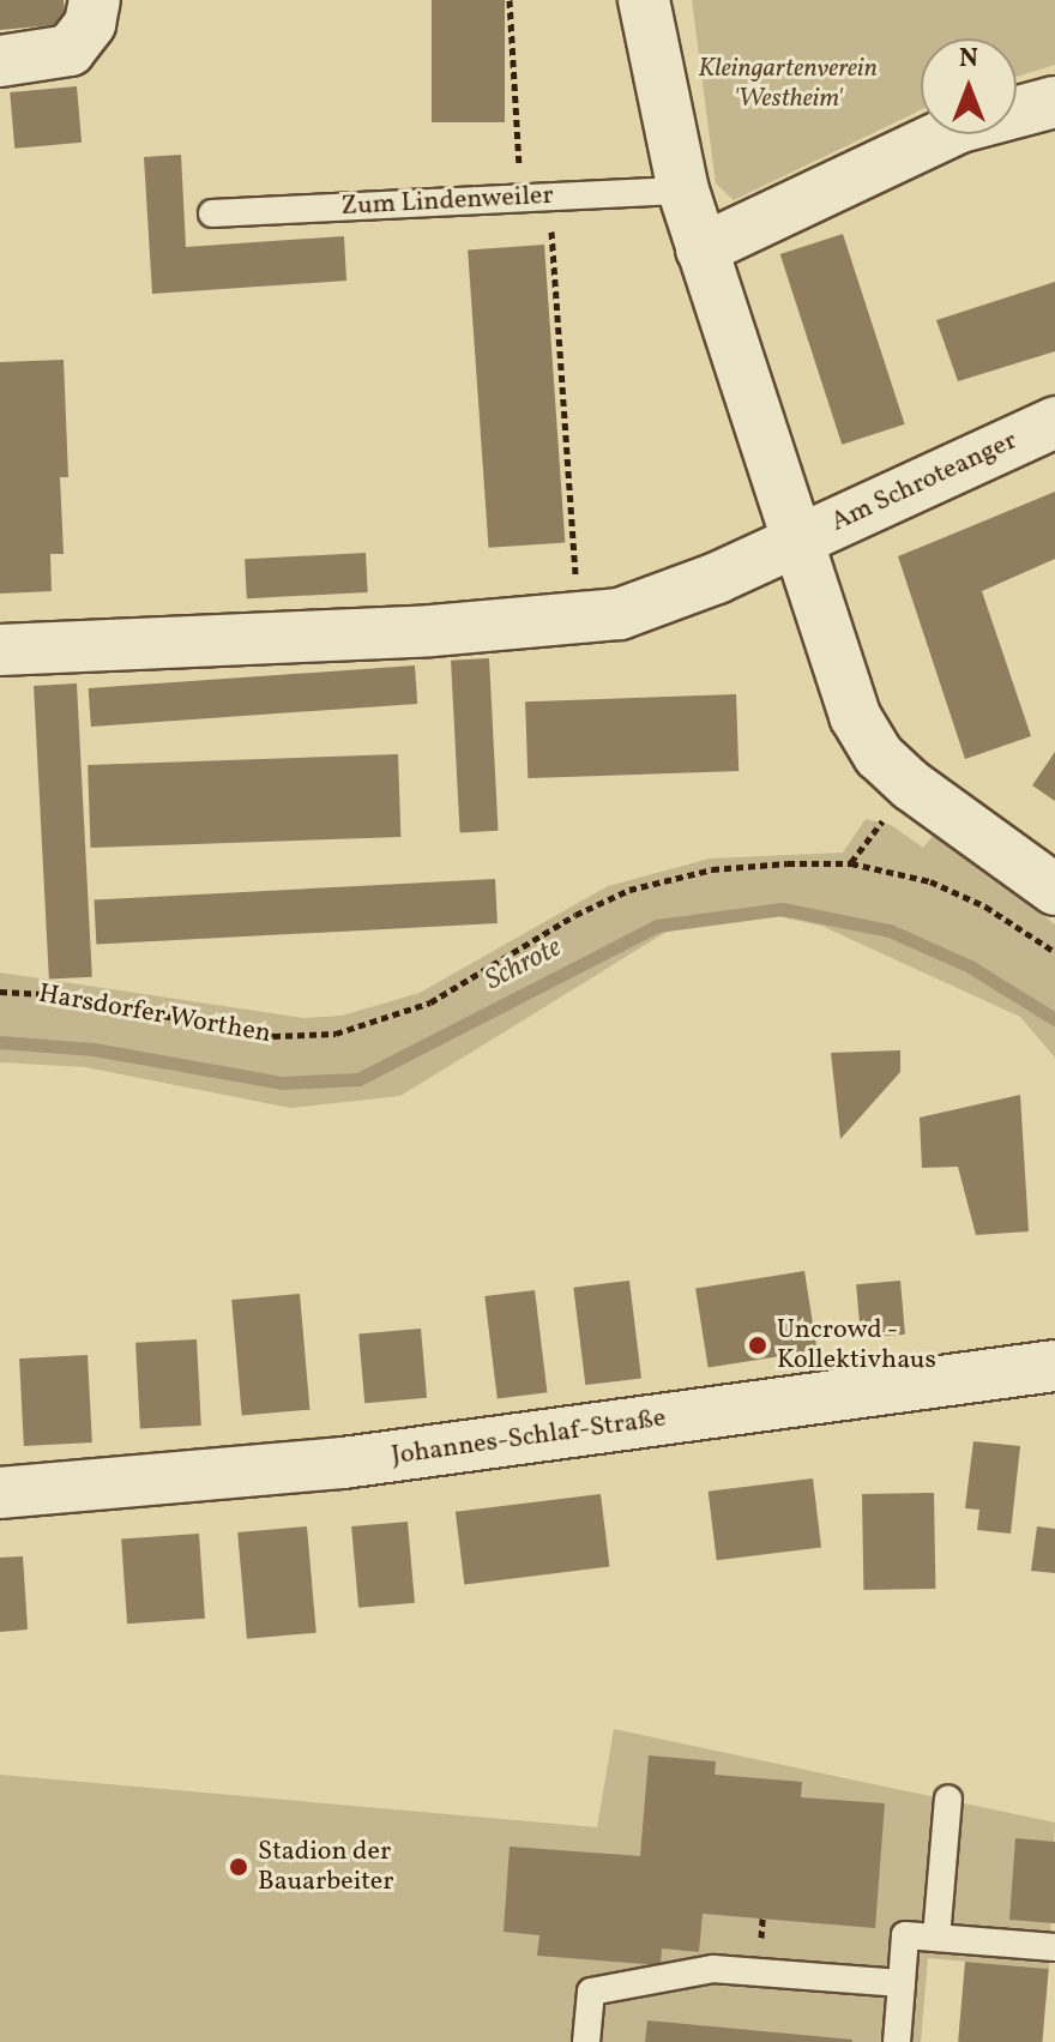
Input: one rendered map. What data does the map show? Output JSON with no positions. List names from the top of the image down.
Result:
{
  "streets": {
    "street": ["Am Schroteanger", "Johannes-Schlaf-Straße"],
    "lane": ["Zum Lindenweiler"],
    "path": ["Harsdorfer Worthen"]
  },
  "water": ["Schrote"],
  "parks": ["Kleingartenverein 'Westheim'"],
  "places": ["Uncrowd - Kollektivhaus", "Stadion der Bauarbeiter"],
  "north": "top"
}
